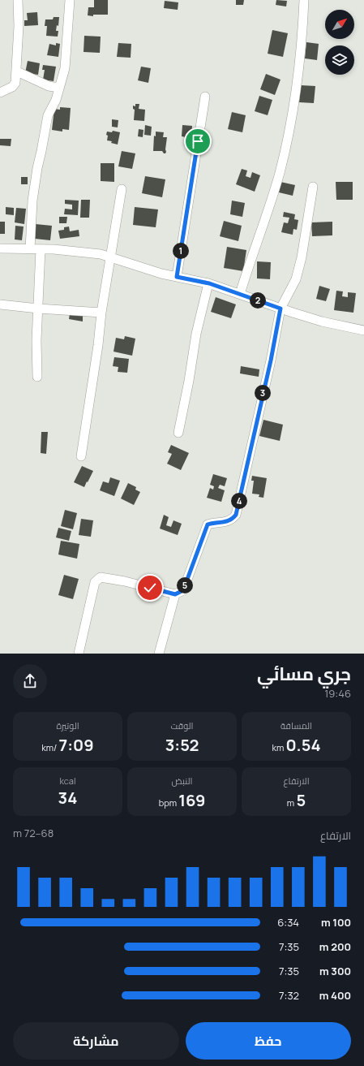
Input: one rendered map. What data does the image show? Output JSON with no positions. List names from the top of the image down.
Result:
{
  "north": "top right",
  "page": {
    "pins": [
      "1",
      "2",
      "3",
      "4",
      "5"
    ],
    "heading": ["جري مسائي", "19:46"],
    "stats": [
      ["المسافة", "0.54 km"],
      ["الوقت", "3:52"],
      ["الوتيرة", "7:09 /km"],
      ["الارتفاع", "5 m"],
      ["النبض", "169 bpm"],
      ["kcal", "34"]
    ],
    "chart": ["الارتفاع", "68–72 m"],
    "list": [
      {
        "name": "100 m",
        "note": "6:34"
      },
      {
        "name": "200 m",
        "note": "7:35"
      },
      {
        "name": "300 m",
        "note": "7:35"
      },
      {
        "name": "400 m",
        "note": "7:32"
      }
    ],
    "buttons": ["حفظ", "مشاركة"]
  }
}
